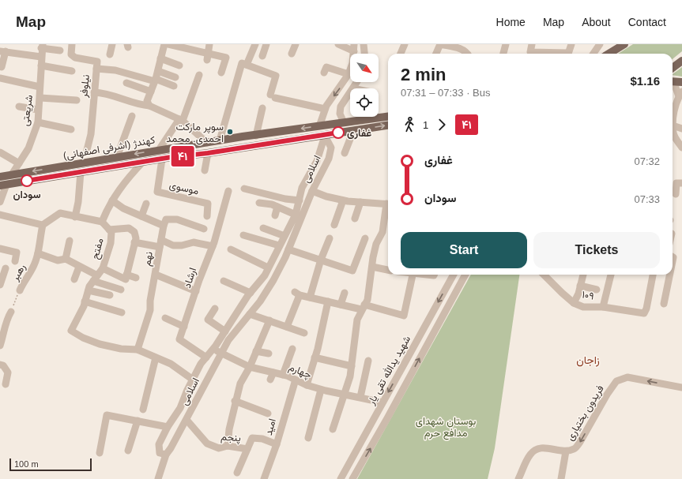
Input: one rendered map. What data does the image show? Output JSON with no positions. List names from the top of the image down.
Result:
{
  "streets": {
    "main road": ["کهندژ (اشرفی اصفهانی)"],
    "street": [
      "نیلوفر",
      "شریعتی",
      "اسلامی",
      "موسوی",
      "مفتح",
      "نهم",
      "رهبر",
      "ارشاد",
      "۱۰۹",
      "شهید یدالله تقی یار",
      "چهارم",
      "فریدون بختیاری",
      "امید",
      "پنجم"
    ]
  },
  "crossings": [
    ["شریعتی", "کهندژ (اشرفی اصفهانی)"],
    ["کهندژ (اشرفی اصفهانی)", "اسلامی"],
    ["کهندژ (اشرفی اصفهانی)", "موسوی"],
    ["اسلامی", "ارشاد"],
    ["اسلامی", "چهارم"],
    ["اسلامی", "پنجم"],
    ["مفتح", "نهم"],
    ["شهید یدالله تقی یار", "چهارم"],
    ["چهارم", "امید"],
    ["امید", "پنجم"]
  ],
  "one_way": ["فریدون بختیاری"],
  "districts": ["زاجان"],
  "parks": ["بوستان شهدای مدافع حرم"],
  "places": ["سوپر مارکت احمدی. محمد", "غفاری", "سودان"],
  "lines": ["bus line ۴۱"],
  "scale_bar": "100 m",
  "north": "bottom right",
  "page": {
    "header": "Map",
    "nav": [
      "Home",
      "Map",
      "About",
      "Contact"
    ],
    "on_map": "۴۱",
    "heading": ["2 min", "07:31 – 07:33 · Bus", "$1.16"],
    "legs": ["1", "۴۱"],
    "list": [
      {
        "name": "غفاری",
        "value": "07:32"
      },
      {
        "name": "سودان",
        "value": "07:33"
      }
    ],
    "buttons": ["Start", "Tickets"],
    "scale": "100 m"
  }
}
